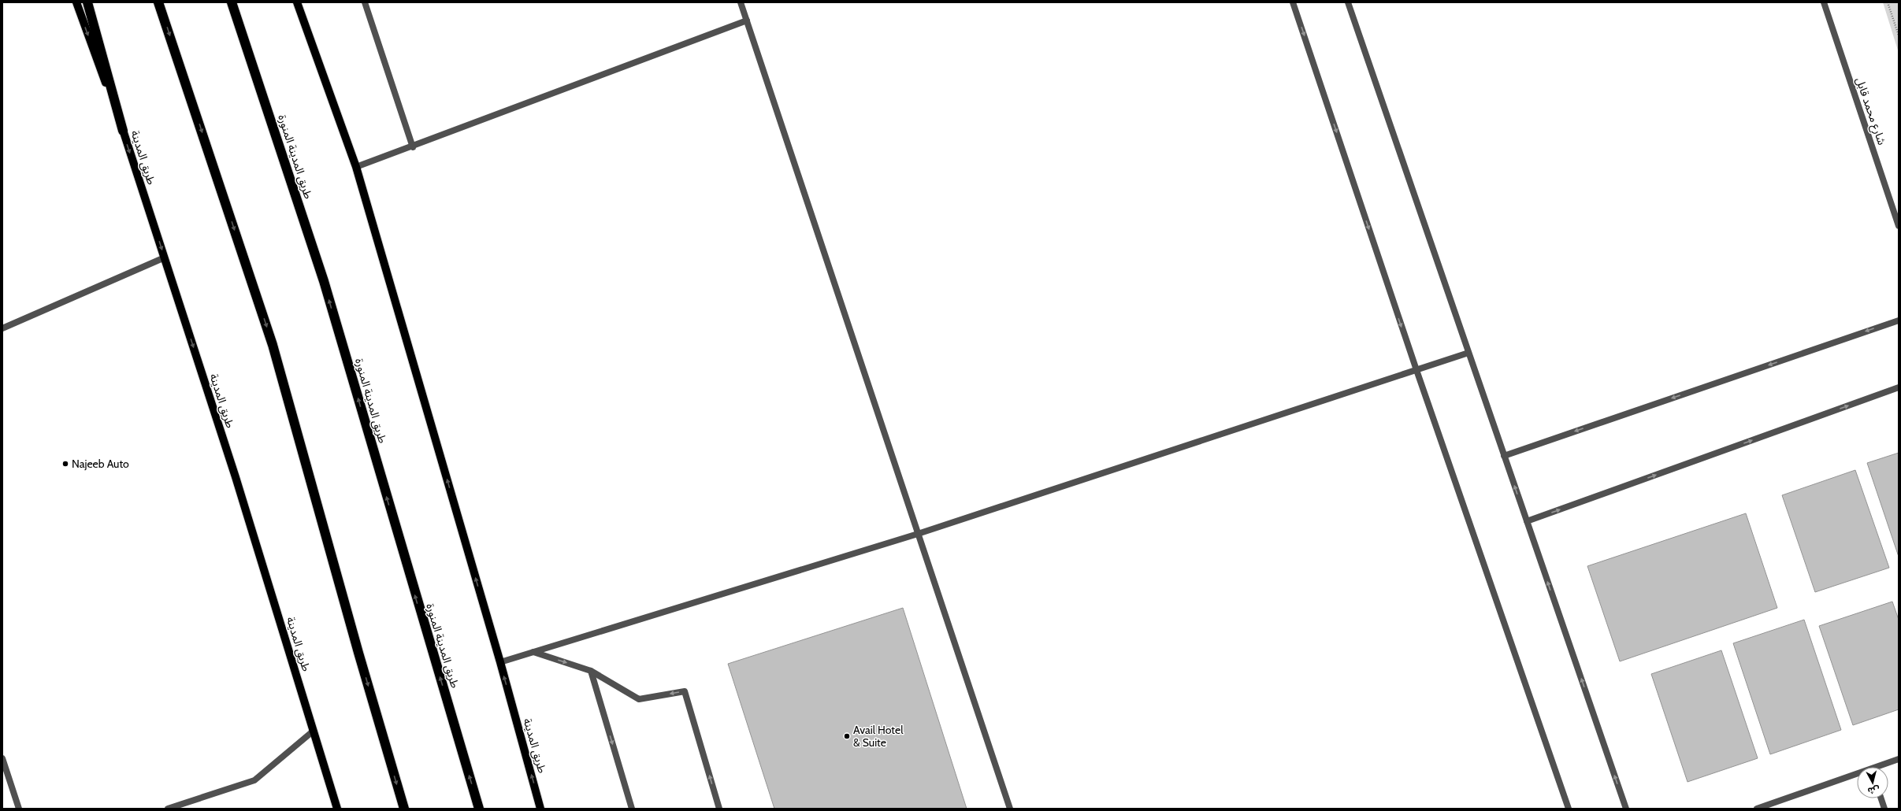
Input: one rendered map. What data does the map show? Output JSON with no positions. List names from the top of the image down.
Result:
{
  "streets": {
    "highway": ["طريق المدينة المنورة"],
    "main road": ["طريق المدينة"],
    "street": ["شارع محمد قابل"]
  },
  "places": ["Najeeb Auto", "Avail Hotel & Suite"],
  "north": "bottom"
}
